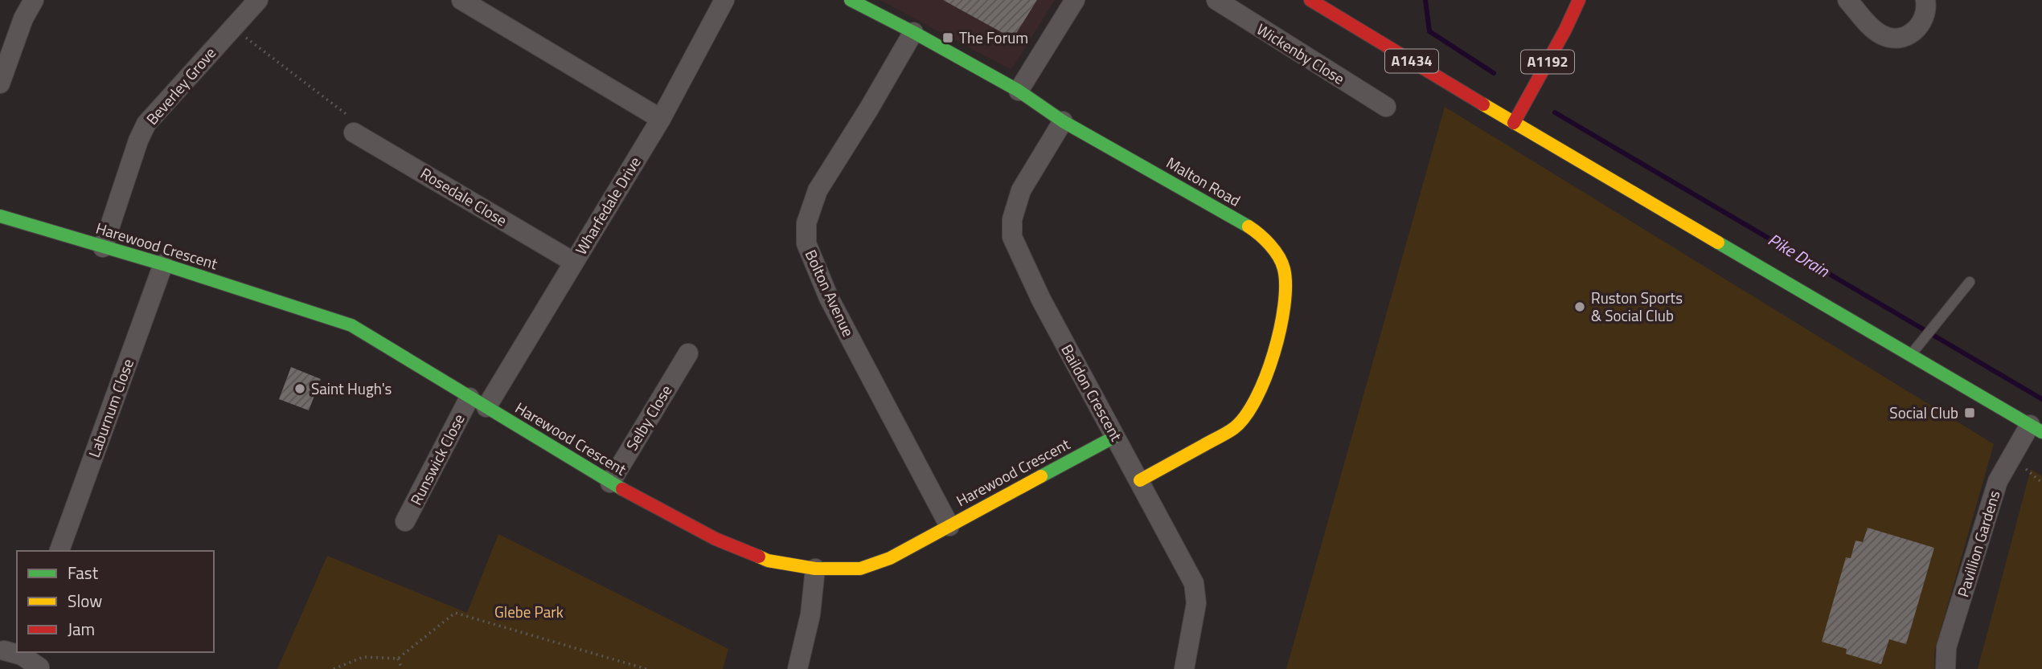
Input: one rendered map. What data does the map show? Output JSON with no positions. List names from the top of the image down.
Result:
{
  "streets": {
    "street": [
      "Wickenby Close",
      "A1434",
      "A1192",
      "Beverley Grove",
      "Malton Road",
      "Rosedale Close",
      "Wharfedale Drive",
      "Harewood Crescent",
      "Bolton Avenue",
      "Baildon Crescent",
      "Laburnum Close",
      "Selby Close",
      "Runswick Close",
      "Pavillion Gardens"
    ]
  },
  "crossings": [
    ["A1434", "A1192"],
    ["A1434", "Pavillion Gardens"],
    ["Beverley Grove", "Harewood Crescent"],
    ["Malton Road", "Bolton Avenue"],
    ["Malton Road", "Baildon Crescent"],
    ["Rosedale Close", "Wharfedale Drive"],
    ["Wharfedale Drive", "Harewood Crescent"],
    ["Wharfedale Drive", "Runswick Close"],
    ["Harewood Crescent", "Bolton Avenue"],
    ["Harewood Crescent", "Baildon Crescent"],
    ["Harewood Crescent", "Laburnum Close"],
    ["Harewood Crescent", "Selby Close"],
    ["Harewood Crescent", "Runswick Close"]
  ],
  "water": ["Pike Drain"],
  "parks": ["Glebe Park"],
  "places": {
    "transit": ["The Forum", "Social Club"],
    "other": ["Ruston Sports & Social Club", "Saint Hugh's"]
  },
  "legend": ["Fast", "Slow", "Jam"]
}
